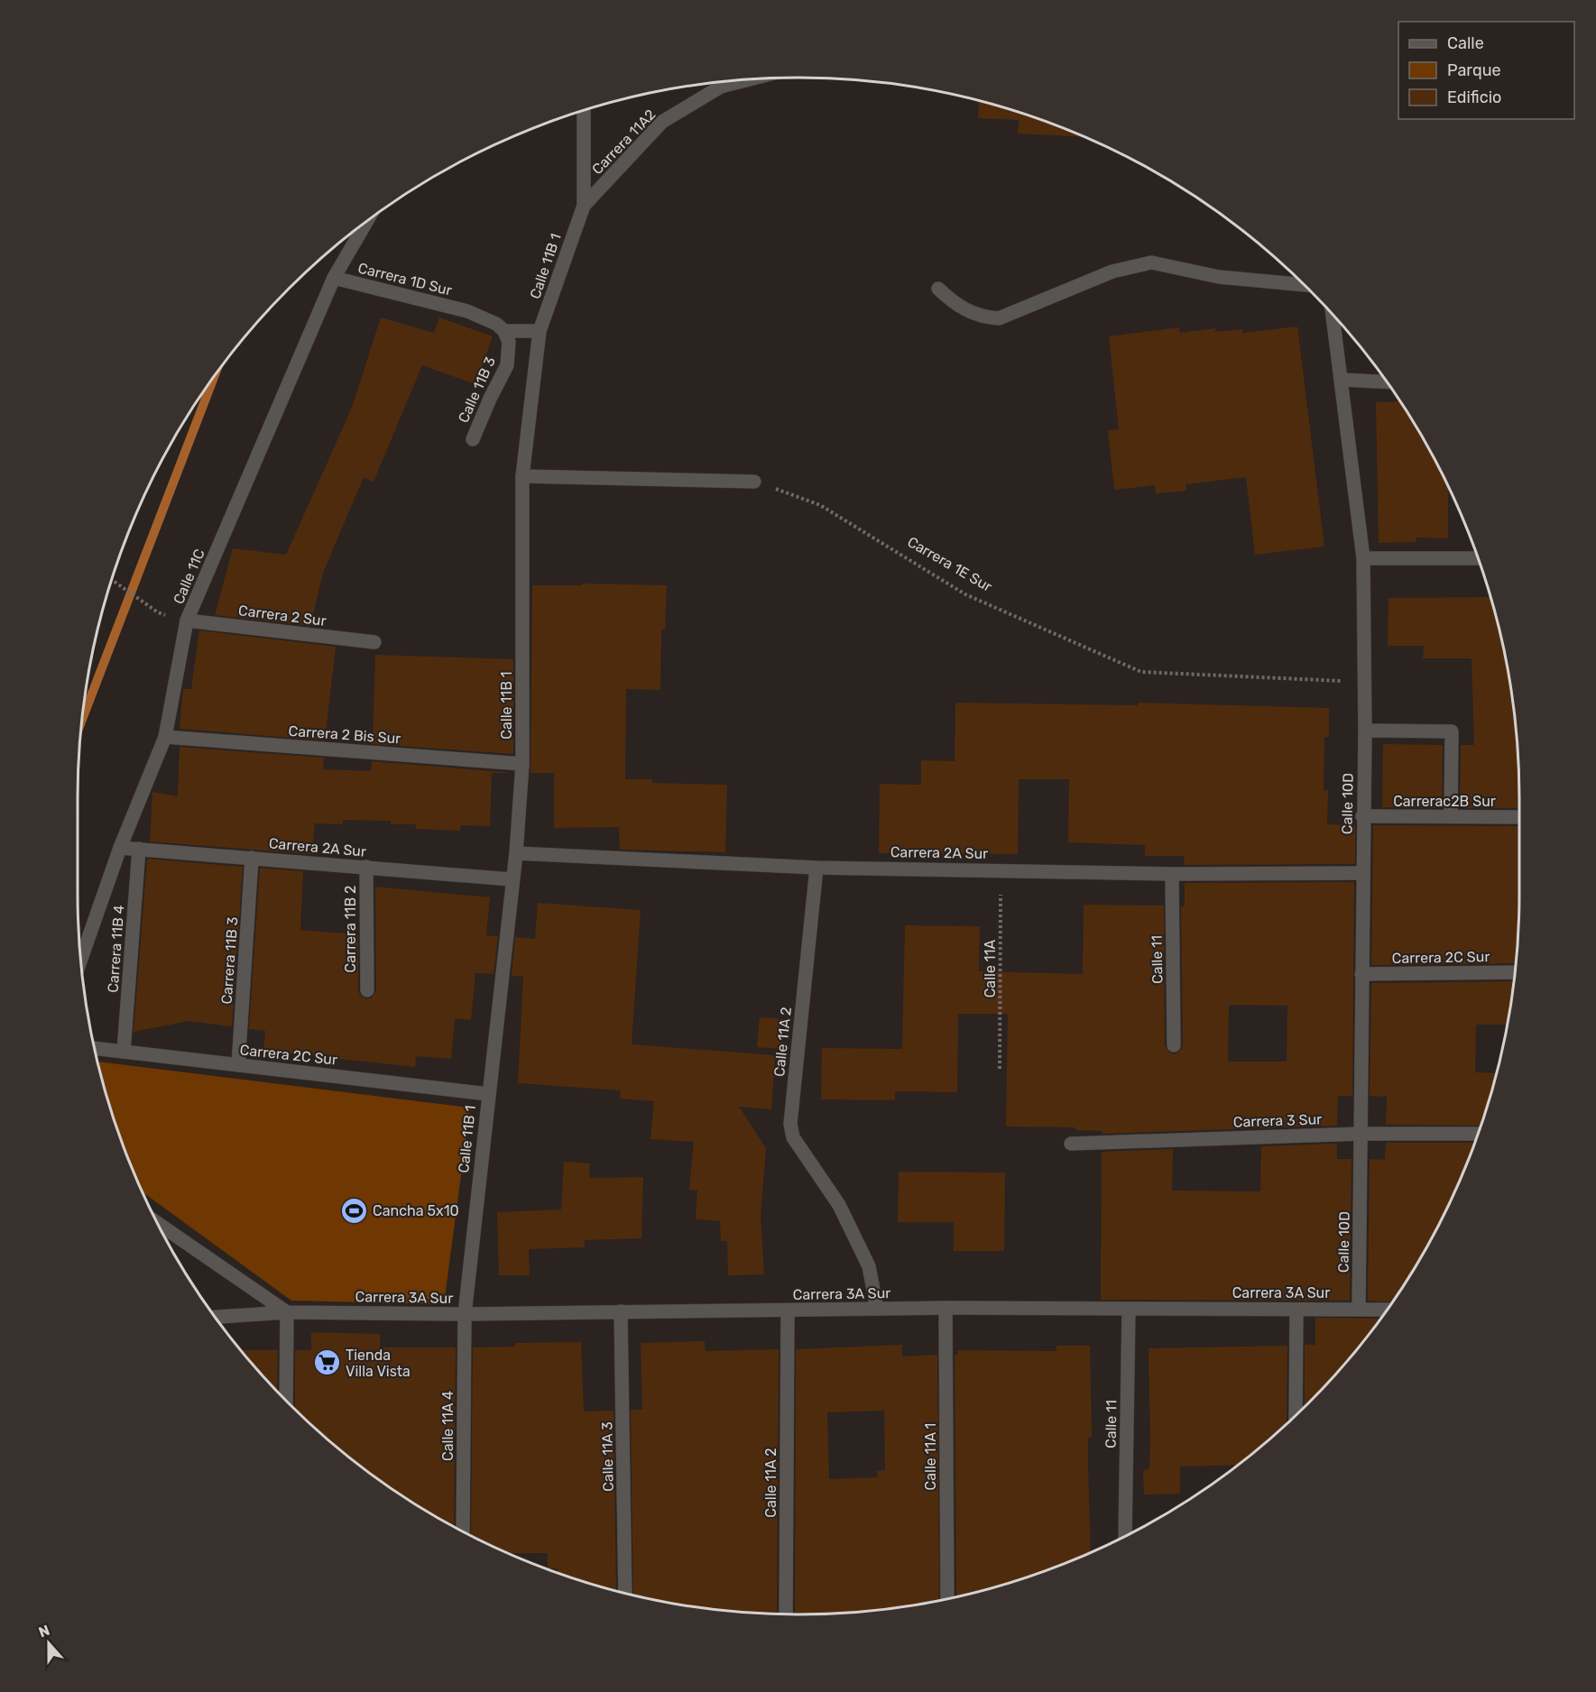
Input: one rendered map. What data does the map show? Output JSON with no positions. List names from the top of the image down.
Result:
{
  "streets": {
    "street": [
      "Carrera 11A2",
      "Calle 11B 1",
      "Carrera 1D Sur",
      "Calle 11B 3",
      "Calle 11C",
      "Carrera 2 Sur",
      "Carrera 2 Bis Sur",
      "Carrerac2B Sur",
      "Calle 10D",
      "Carrera 2A Sur",
      "Carrera 11B 2",
      "Carrera 11B 4",
      "Carrera 2C Sur",
      "Calle 11",
      "Carrera 11B 3",
      "Calle 11A 2",
      "Carrera 3 Sur",
      "Carrera 3A Sur",
      "Calle 11A 4",
      "Calle 11A 3",
      "Calle 11A 1"
    ],
    "path": ["Carrera 1E Sur", "Calle 11A"]
  },
  "crossings": [
    ["Carrera 11A2", "Calle 11B 1"],
    ["Calle 11B 1", "Carrera 2 Bis Sur"],
    ["Calle 11B 1", "Carrera 2A Sur"],
    ["Calle 11B 1", "Carrera 2C Sur"],
    ["Calle 11B 1", "Carrera 3A Sur"],
    ["Calle 11B 1", "Calle 11A 4"],
    ["Carrera 1D Sur", "Calle 11B 3"],
    ["Carrera 1D Sur", "Calle 11C"],
    ["Carrera 1E Sur", "Calle 10D"],
    ["Calle 11C", "Carrera 2 Sur"],
    ["Calle 11C", "Carrera 2 Bis Sur"],
    ["Calle 11C", "Carrera 2A Sur"],
    ["Carrerac2B Sur", "Calle 10D"],
    ["Calle 10D", "Carrera 2A Sur"],
    ["Calle 10D", "Carrera 2C Sur"],
    ["Calle 10D", "Carrera 3 Sur"],
    ["Calle 10D", "Carrera 3A Sur"],
    ["Carrera 2A Sur", "Carrera 11B 2"],
    ["Carrera 2A Sur", "Carrera 11B 4"],
    ["Carrera 2A Sur", "Calle 11"],
    ["Carrera 2A Sur", "Carrera 11B 3"],
    ["Carrera 2A Sur", "Calle 11A"],
    ["Carrera 2A Sur", "Calle 11A 2"],
    ["Carrera 11B 4", "Carrera 2C Sur"],
    ["Carrera 2C Sur", "Carrera 11B 3"],
    ["Calle 11", "Carrera 3A Sur"],
    ["Calle 11A 2", "Carrera 3A Sur"],
    ["Carrera 3A Sur", "Calle 11A 4"],
    ["Carrera 3A Sur", "Calle 11A 3"],
    ["Carrera 3A Sur", "Calle 11A 1"]
  ],
  "places": {
    "sports": ["Cancha 5x10"],
    "supermarket": ["Tienda Villa Vista"]
  },
  "legend": ["Calle", "Parque", "Edificio"],
  "north": "top"
}
